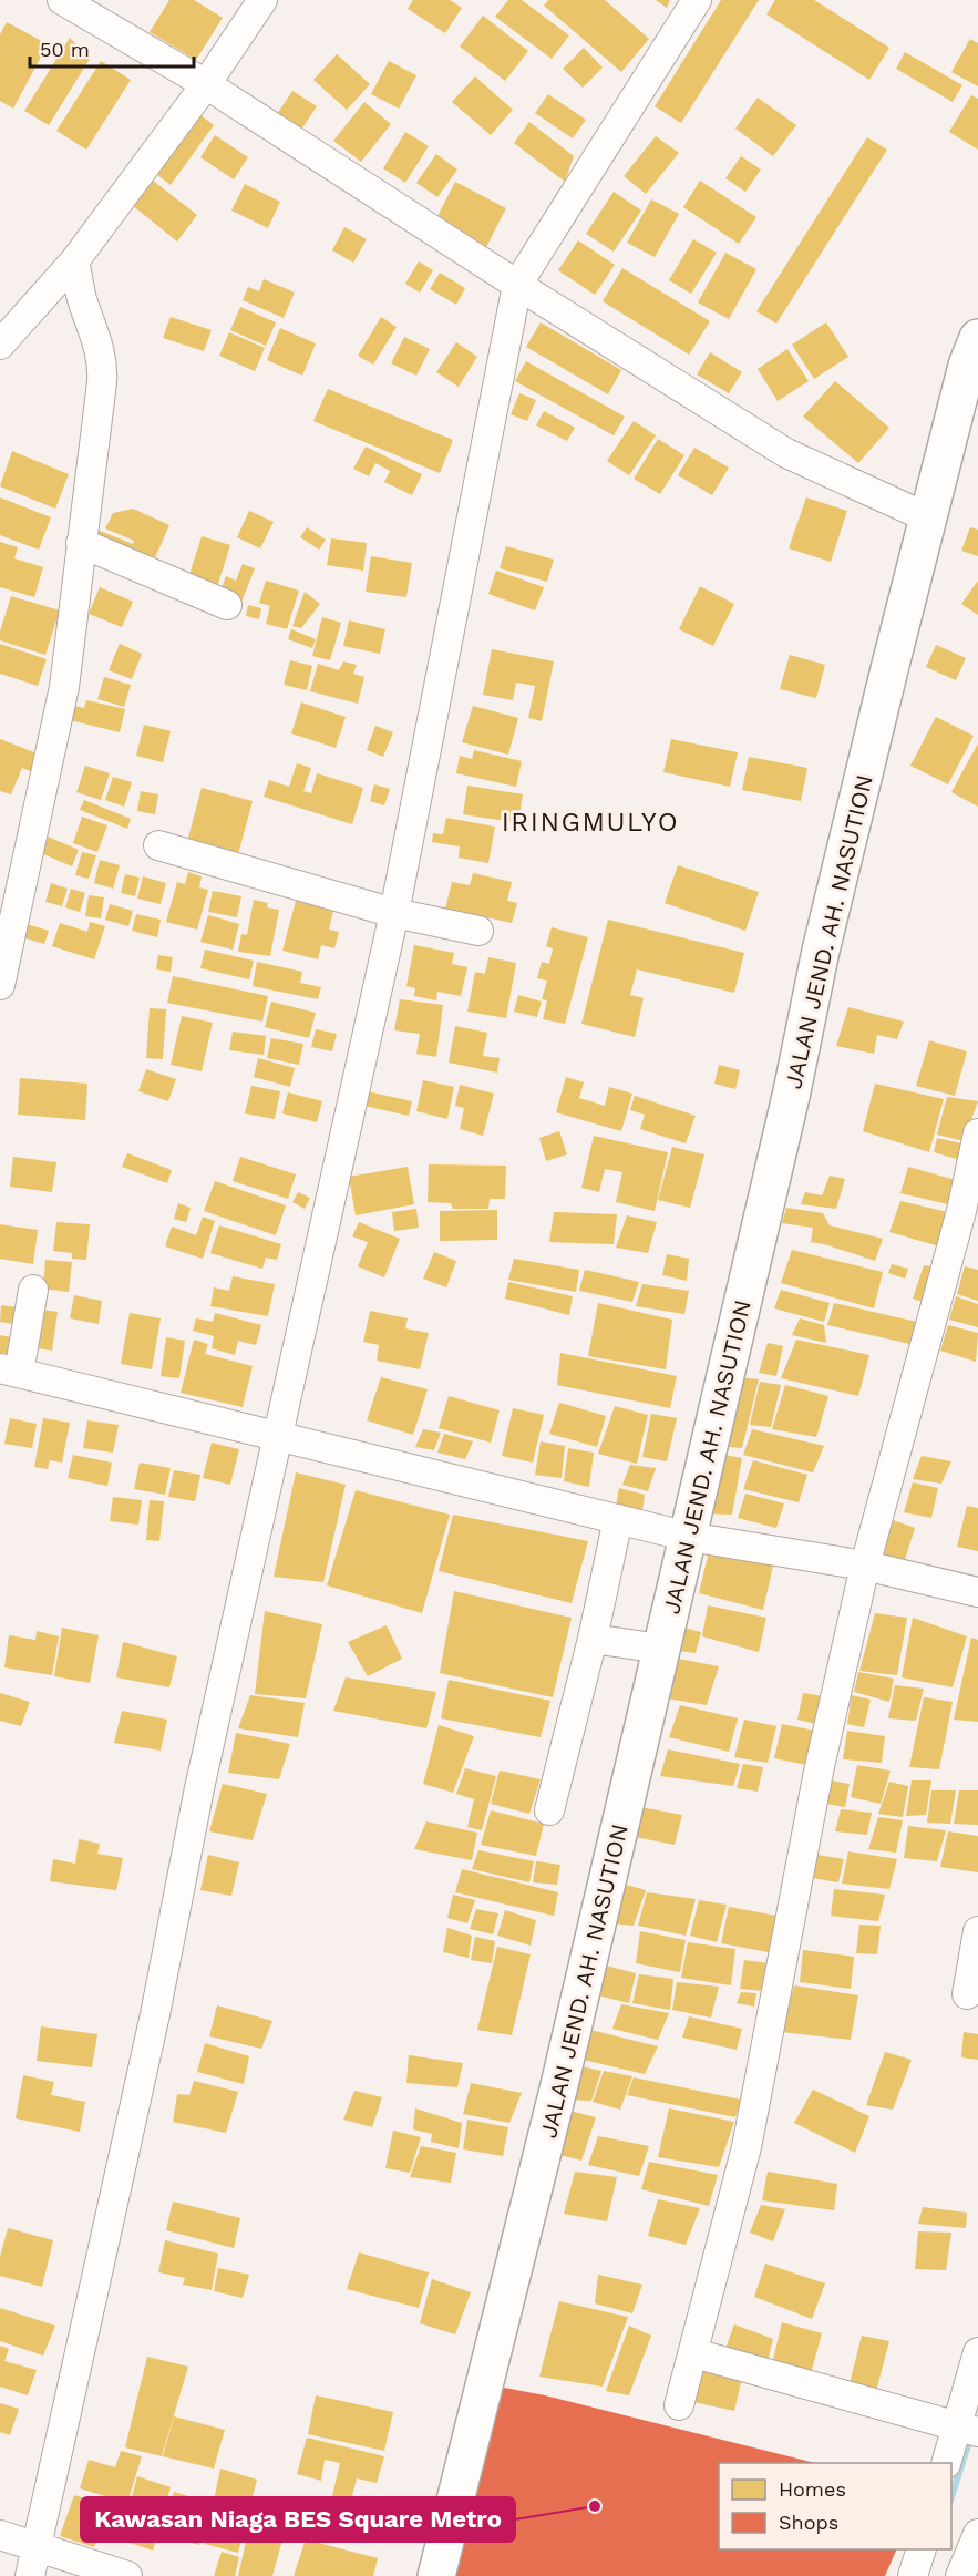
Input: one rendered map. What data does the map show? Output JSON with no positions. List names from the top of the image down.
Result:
{
  "streets": {
    "highway": ["JALAN JEND. AH. NASUTION"]
  },
  "districts": ["IRINGMULYO"],
  "places": ["Kawasan Niaga BES Square Metro"],
  "legend": ["Homes", "Shops"],
  "scale_bar": "50 m"
}
